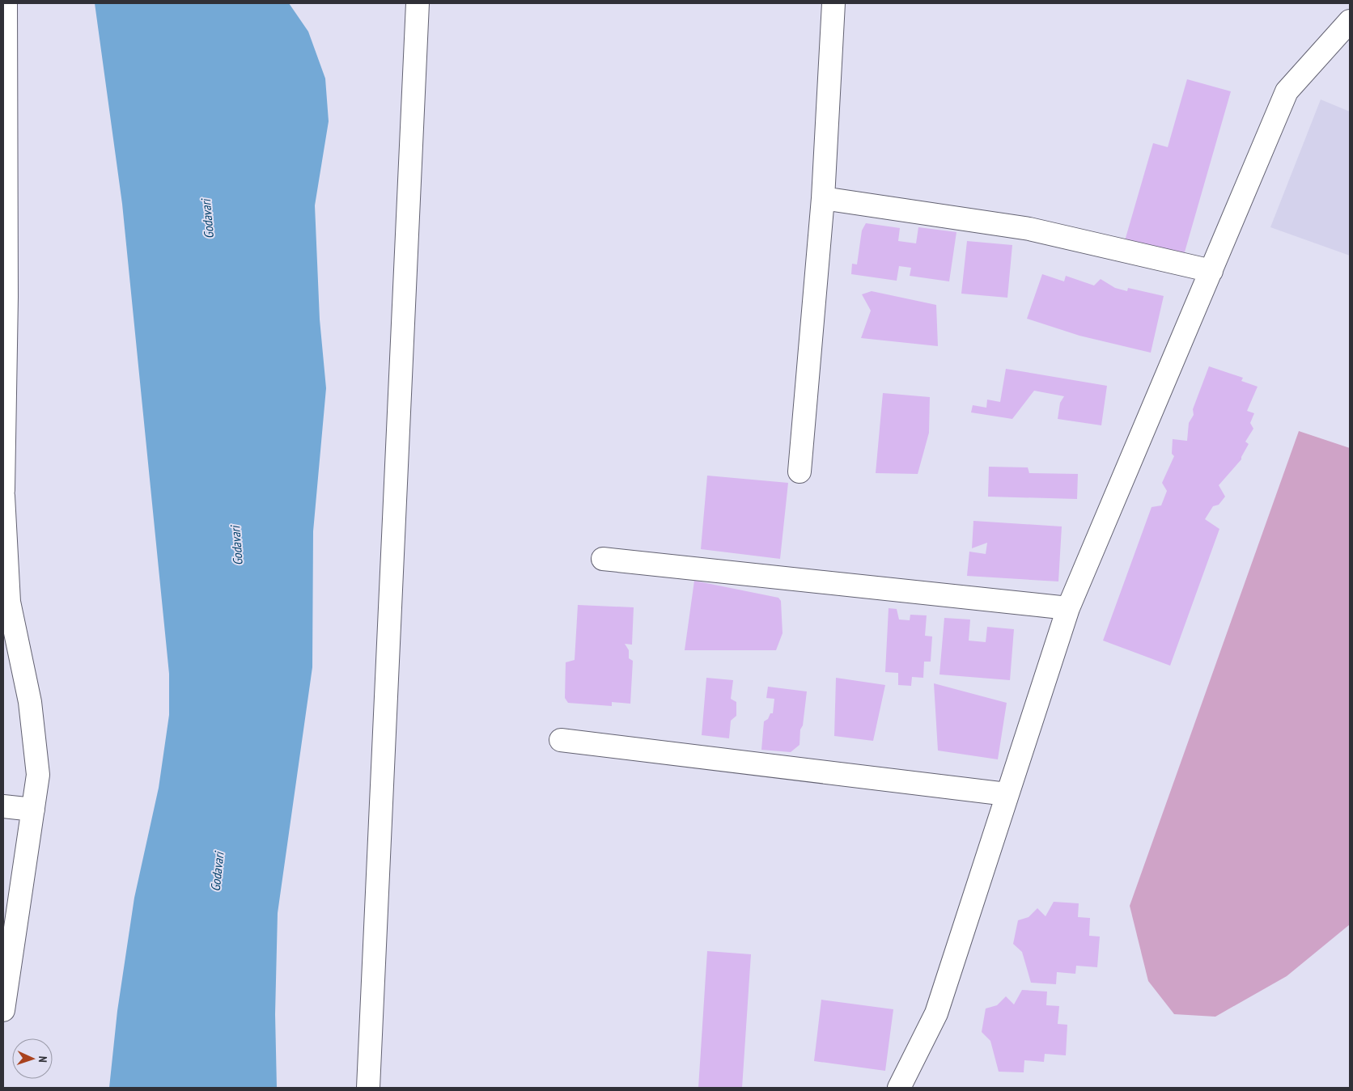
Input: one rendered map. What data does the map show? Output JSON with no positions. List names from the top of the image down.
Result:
{
  "water": ["Godavari"],
  "north": "right"
}
